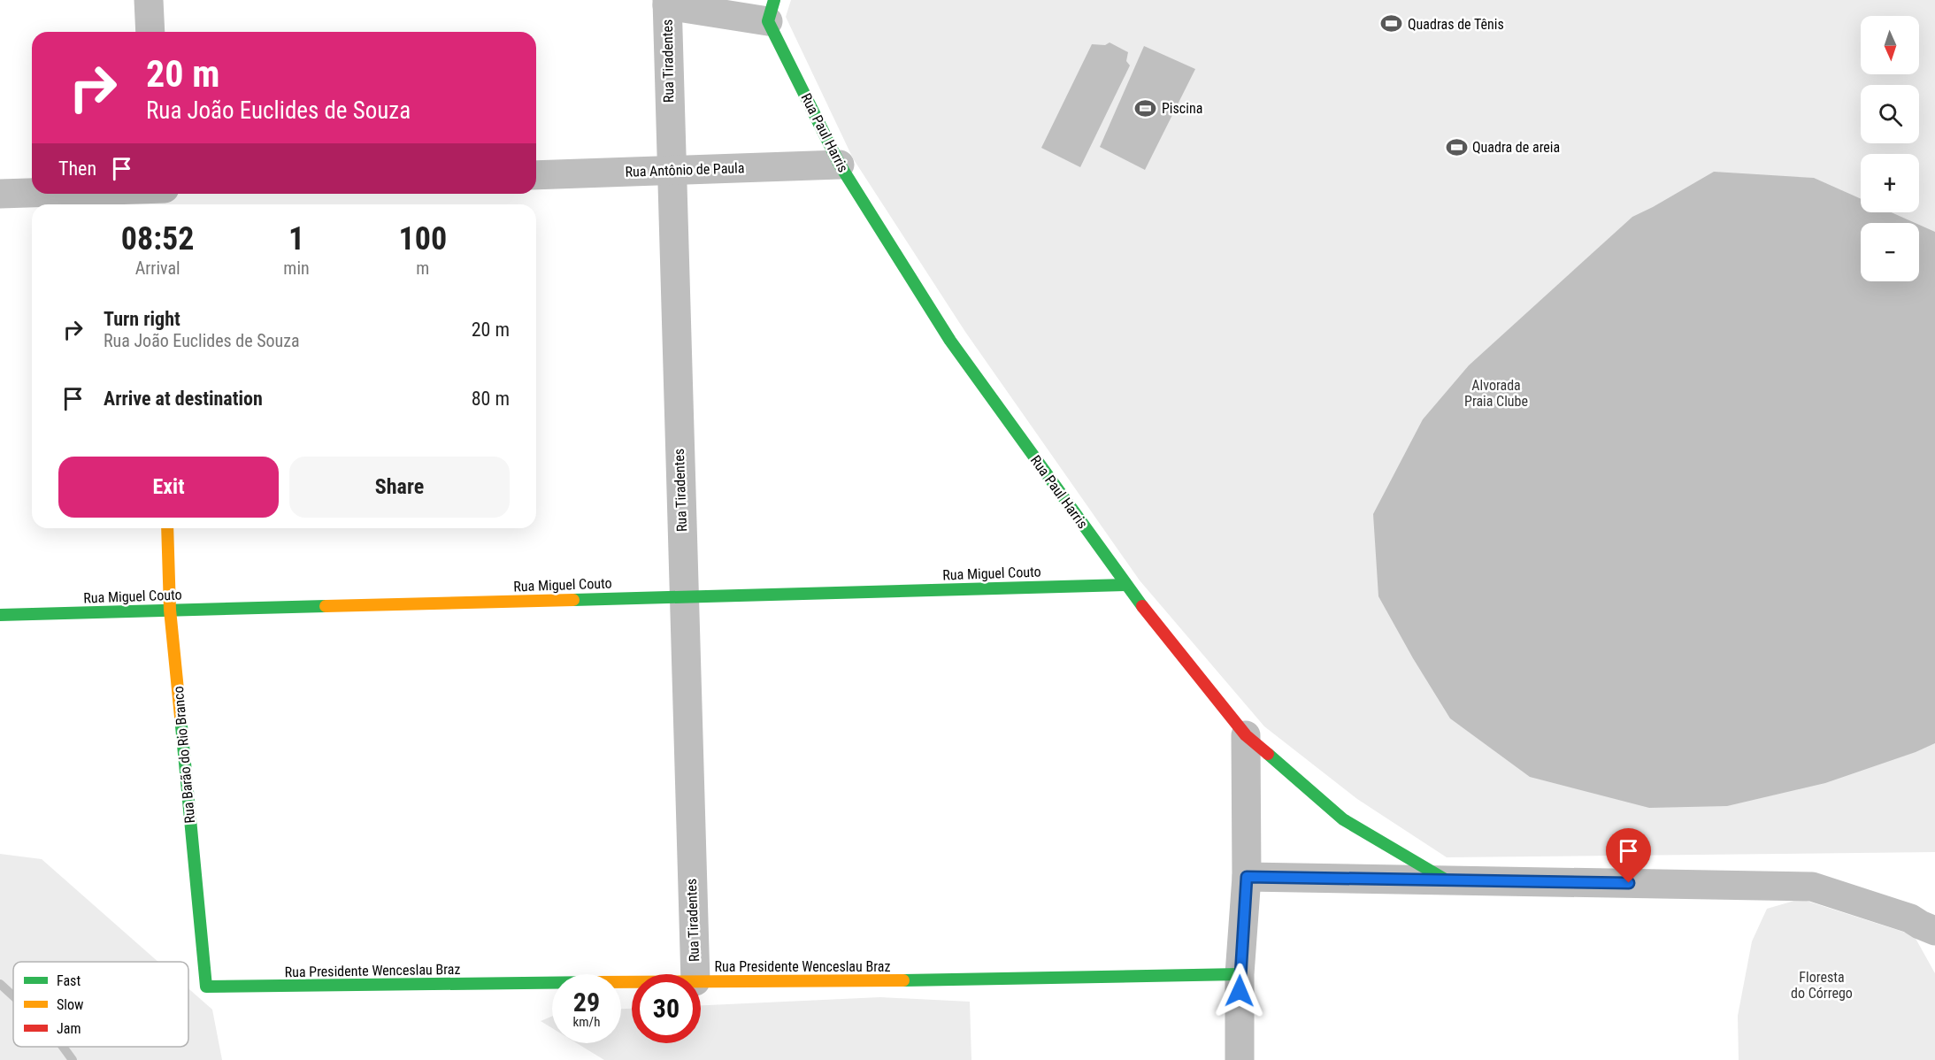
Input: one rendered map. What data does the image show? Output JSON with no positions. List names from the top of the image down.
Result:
{
  "streets": {
    "street": [
      "Rua Tiradentes",
      "Rua Paul Harris",
      "Rua Antônio de Paula",
      "Rua Miguel Couto",
      "Rua Barão do Rio Branco",
      "Rua Presidente Wenceslau Braz"
    ]
  },
  "crossings": [
    ["Rua Tiradentes", "Rua Paul Harris"],
    ["Rua Tiradentes", "Rua Antônio de Paula"],
    ["Rua Tiradentes", "Rua Miguel Couto"],
    ["Rua Paul Harris", "Rua Antônio de Paula"],
    ["Rua Paul Harris", "Rua Miguel Couto"],
    ["Rua Miguel Couto", "Rua Barão do Rio Branco"],
    ["Rua Barão do Rio Branco", "Rua Presidente Wenceslau Braz"]
  ],
  "parks": ["Alvorada Praia Clube", "Floresta do Córrego"],
  "places": {
    "sports": ["Quadras de Tênis", "Piscina", "Quadra de areia"]
  },
  "legend": ["Fast", "Slow", "Jam"],
  "north": "bottom",
  "page": {
    "map_buttons": ["+", "−"],
    "turn": ["20 m", "Rua João Euclides de Souza"],
    "then": "Then",
    "eta": [
      "08:52",
      "Arrival",
      "1",
      "min",
      "100",
      "m"
    ],
    "list": [
      {
        "name": "Turn right",
        "note": "Rua João Euclides de Souza",
        "value": "20 m"
      },
      {
        "name": "Arrive at destination",
        "value": "80 m"
      }
    ],
    "buttons": ["Exit", "Share"],
    "speed": "29 km/h",
    "limit": "30"
  }
}
